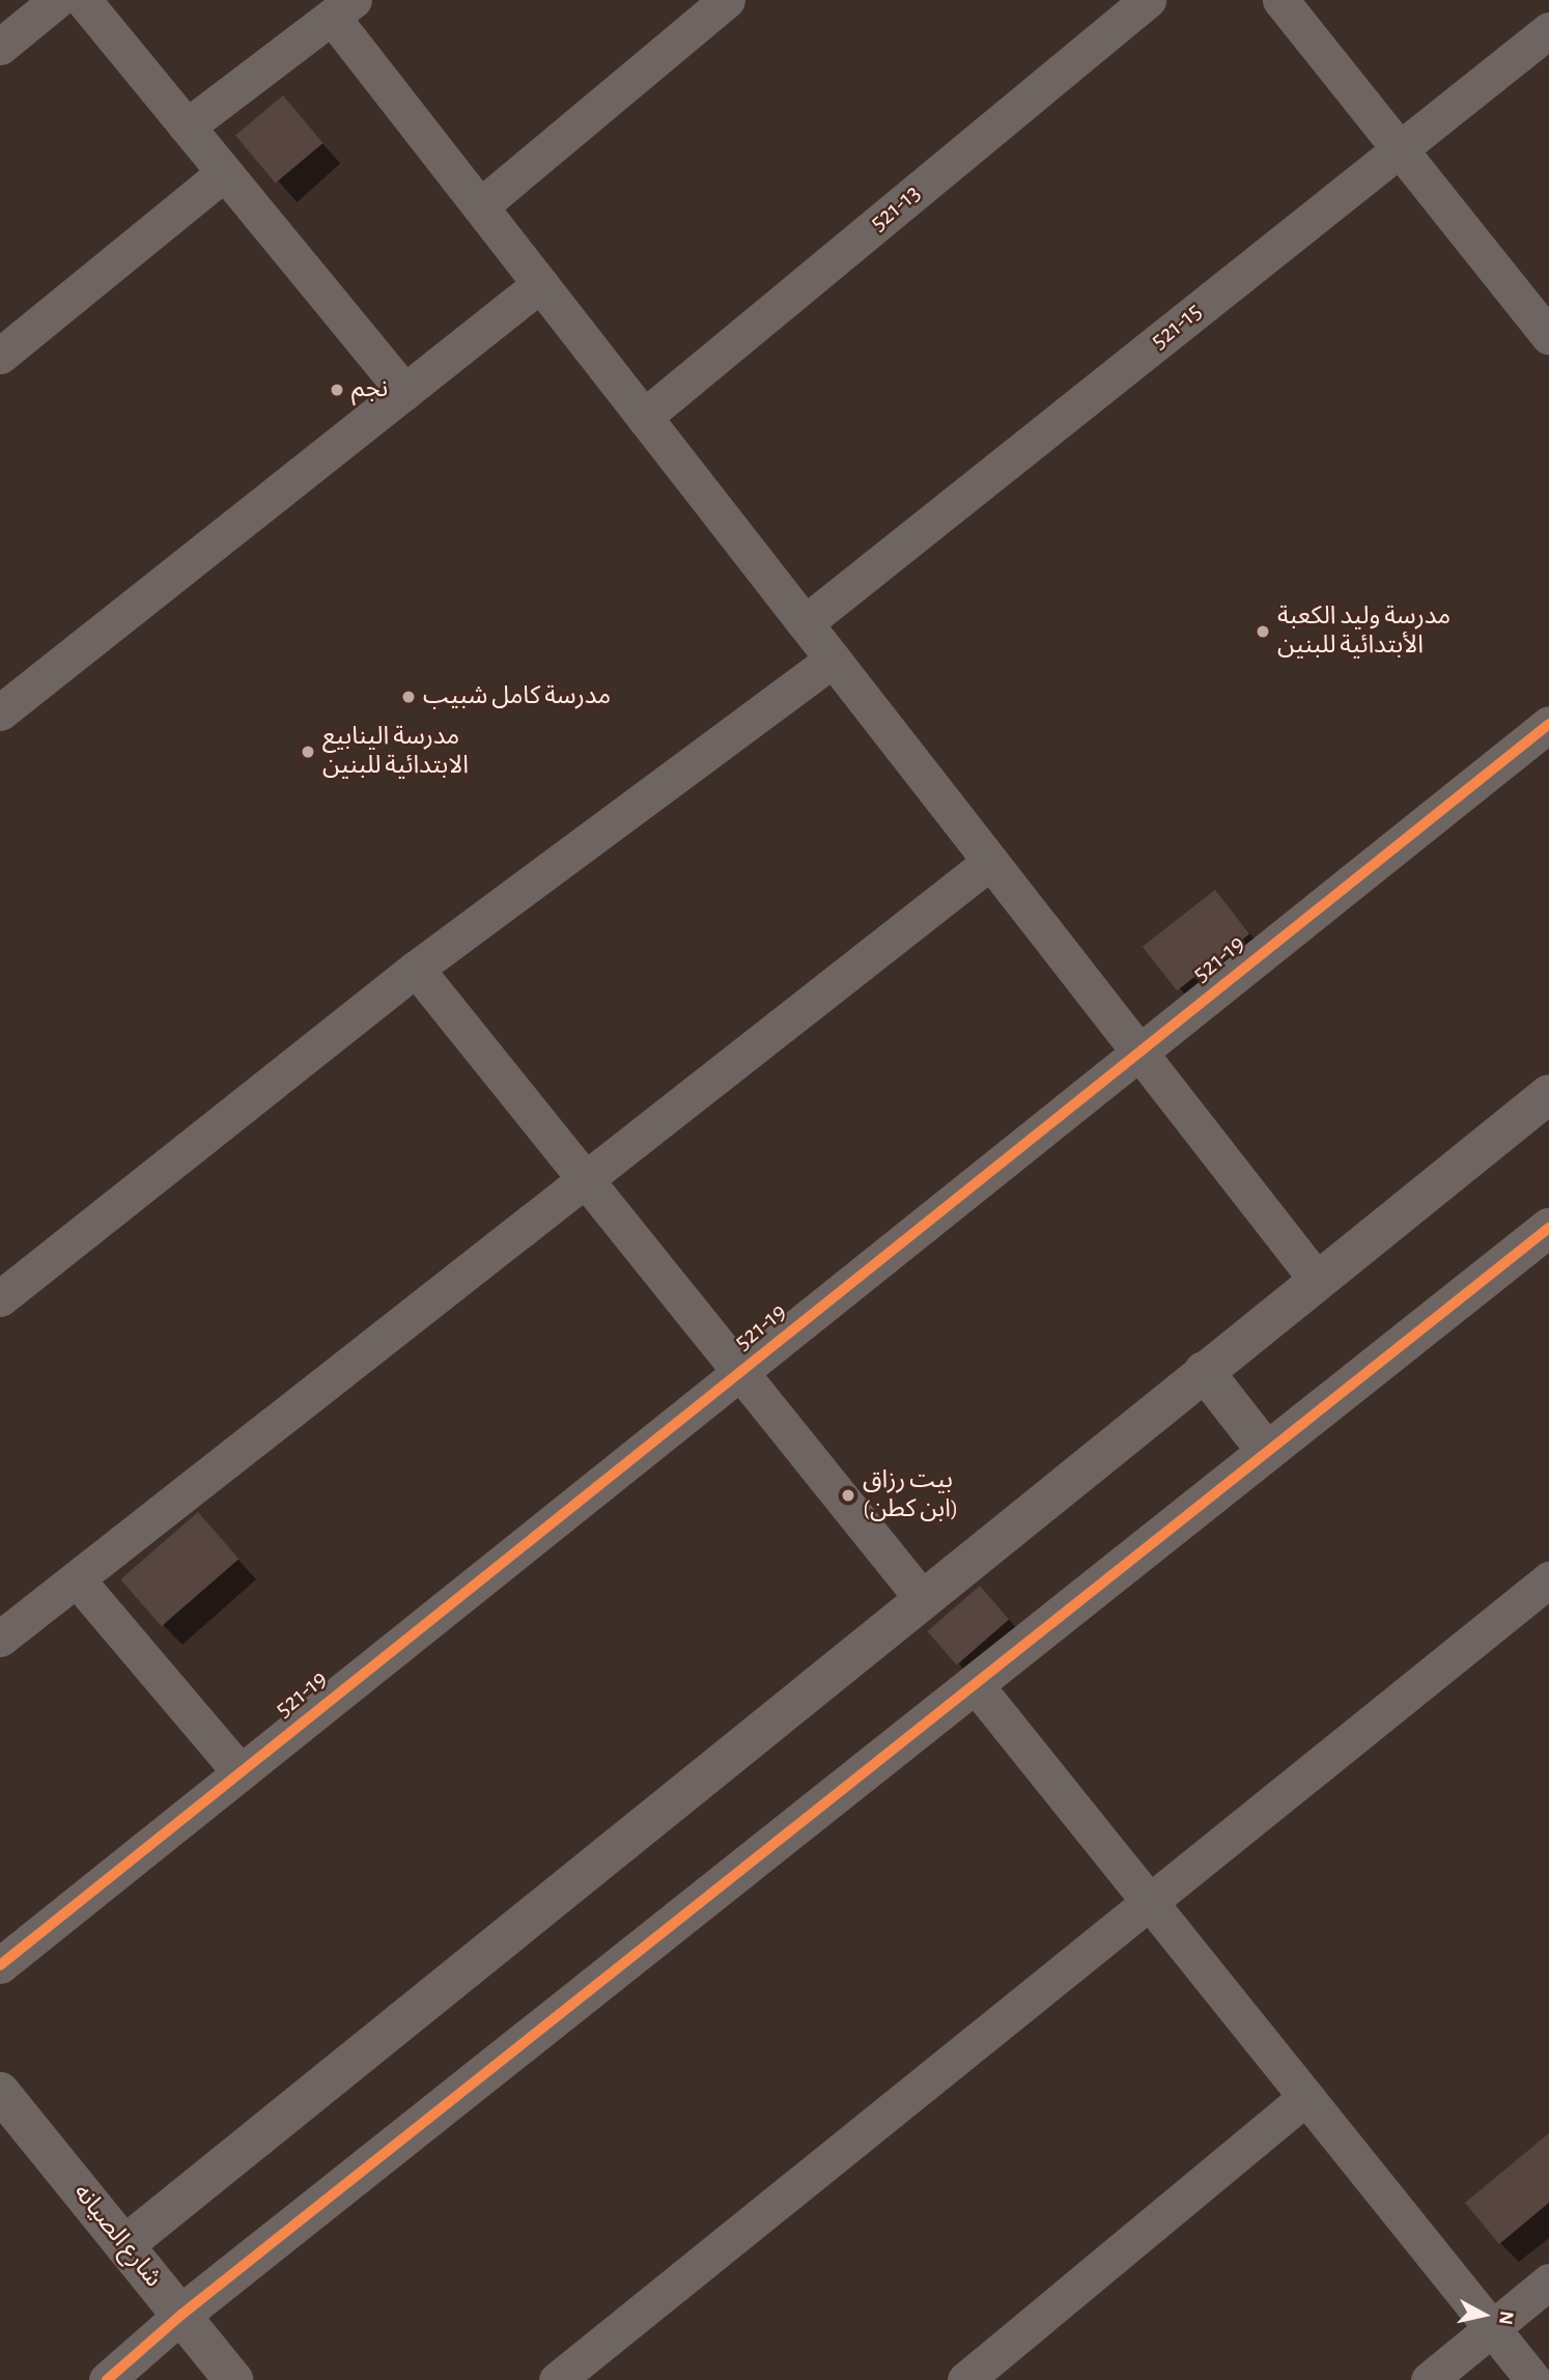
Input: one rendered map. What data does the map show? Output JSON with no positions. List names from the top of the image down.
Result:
{
  "streets": {
    "street": [
      "521-13",
      "521-15",
      "521-19",
      "شارع الصيانه"
    ]
  },
  "places": [
    "نجم",
    "مدرسة وليد الكعبة الأبتدائية للبنين",
    "مدرسة كامل شبيب",
    "مدرسة الينابيع الابتدائية للبنين",
    "بيت رزاق (ابن كطن)"
  ],
  "north": "right"
}
